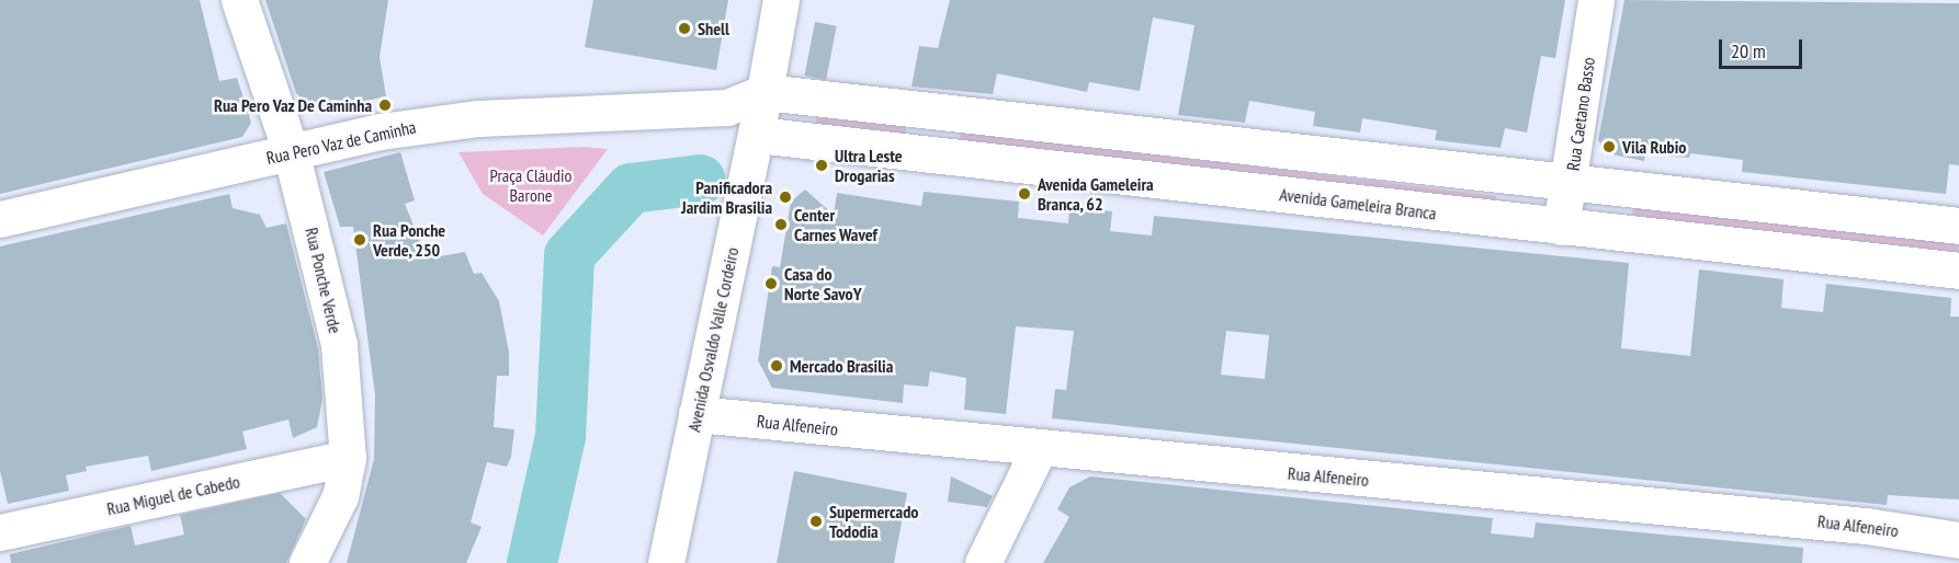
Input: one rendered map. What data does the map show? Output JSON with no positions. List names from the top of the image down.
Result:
{
  "streets": {
    "street": [
      "Rua Caetano Basso",
      "Rua Pero Vaz de Caminha",
      "Avenida Gameleira Branca",
      "Rua Ponche Verde",
      "Avenida Osvaldo Valle Cordeiro",
      "Rua Alfeneiro",
      "Rua Miguel de Cabedo"
    ]
  },
  "crossings": [
    ["Rua Caetano Basso", "Avenida Gameleira Branca"],
    ["Rua Pero Vaz de Caminha", "Rua Ponche Verde"],
    ["Rua Pero Vaz de Caminha", "Avenida Osvaldo Valle Cordeiro"],
    ["Avenida Gameleira Branca", "Avenida Osvaldo Valle Cordeiro"],
    ["Rua Ponche Verde", "Rua Miguel de Cabedo"],
    ["Avenida Osvaldo Valle Cordeiro", "Rua Alfeneiro"]
  ],
  "parks": ["Praça Cláudio Barone"],
  "places": [
    "Shell",
    "Rua Pero Vaz De Caminha",
    "Vila Rubio",
    "Ultra Leste Drogarias",
    "Avenida Gameleira Branca, 62",
    "Panificadora Jardim Brasilia",
    "Center Carnes Wavef",
    "Rua Ponche Verde, 250",
    "Casa do Norte SavoY",
    "Mercado Brasilia",
    "Supermercado Tododia"
  ],
  "scale_bar": "20 m"
}
